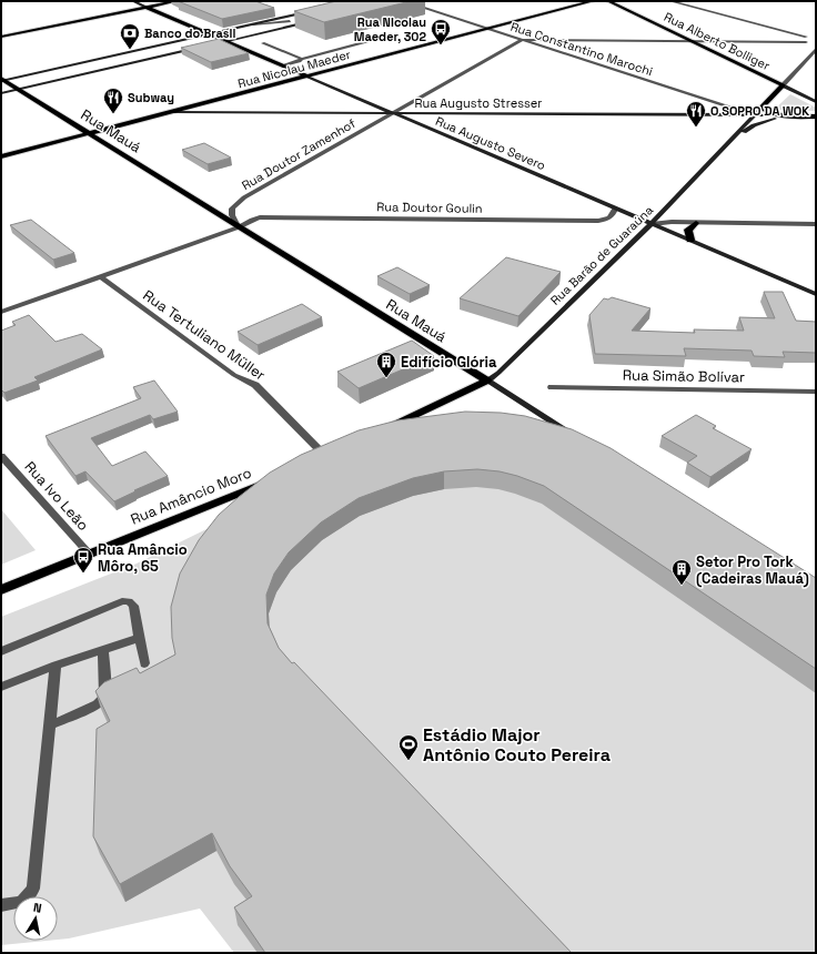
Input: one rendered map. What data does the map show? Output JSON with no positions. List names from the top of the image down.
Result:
{
  "streets": {
    "main road": [
      "Rua Alberto Bolliger",
      "Rua Nicolau Maeder",
      "Rua Augusto Stresser",
      "Rua Mauá",
      "Rua Augusto Severo",
      "Rua Barão de Guaraúna",
      "Rua Amâncio Moro"
    ],
    "street": [
      "Rua Constantino Marochi",
      "Rua Doutor Zamenhof",
      "Rua Doutor Goulin",
      "Rua Tertuliano Müller",
      "Rua Simão Bolívar",
      "Rua Ivo Leão"
    ]
  },
  "crossings": [
    ["Rua Alberto Bolliger", "Rua Barão de Guaraúna"],
    ["Rua Constantino Marochi", "Rua Nicolau Maeder"],
    ["Rua Constantino Marochi", "Rua Augusto Stresser"],
    ["Rua Constantino Marochi", "Rua Doutor Zamenhof"],
    ["Rua Constantino Marochi", "Rua Barão de Guaraúna"],
    ["Rua Nicolau Maeder", "Rua Augusto Stresser"],
    ["Rua Nicolau Maeder", "Rua Mauá"],
    ["Rua Nicolau Maeder", "Rua Augusto Severo"],
    ["Rua Augusto Stresser", "Rua Augusto Severo"],
    ["Rua Augusto Stresser", "Rua Doutor Zamenhof"],
    ["Rua Augusto Stresser", "Rua Barão de Guaraúna"],
    ["Rua Mauá", "Rua Doutor Zamenhof"],
    ["Rua Mauá", "Rua Doutor Goulin"],
    ["Rua Mauá", "Rua Barão de Guaraúna"],
    ["Rua Augusto Severo", "Rua Doutor Zamenhof"],
    ["Rua Augusto Severo", "Rua Doutor Goulin"],
    ["Rua Augusto Severo", "Rua Barão de Guaraúna"],
    ["Rua Doutor Zamenhof", "Rua Doutor Goulin"],
    ["Rua Ivo Leão", "Rua Amâncio Moro"]
  ],
  "places": {
    "bus stop": ["Rua Nicolau Maeder, 302", "Rua Amâncio Môro, 65"],
    "bank": ["Banco do Brasil"],
    "restaurant": ["Subway", "O SOPRO DA WOK"],
    "building": ["Edifício Glória", "Setor Pro Tork (Cadeiras Mauá)"],
    "sports": ["Estádio Major Antônio Couto Pereira"]
  },
  "north": "top"
}
